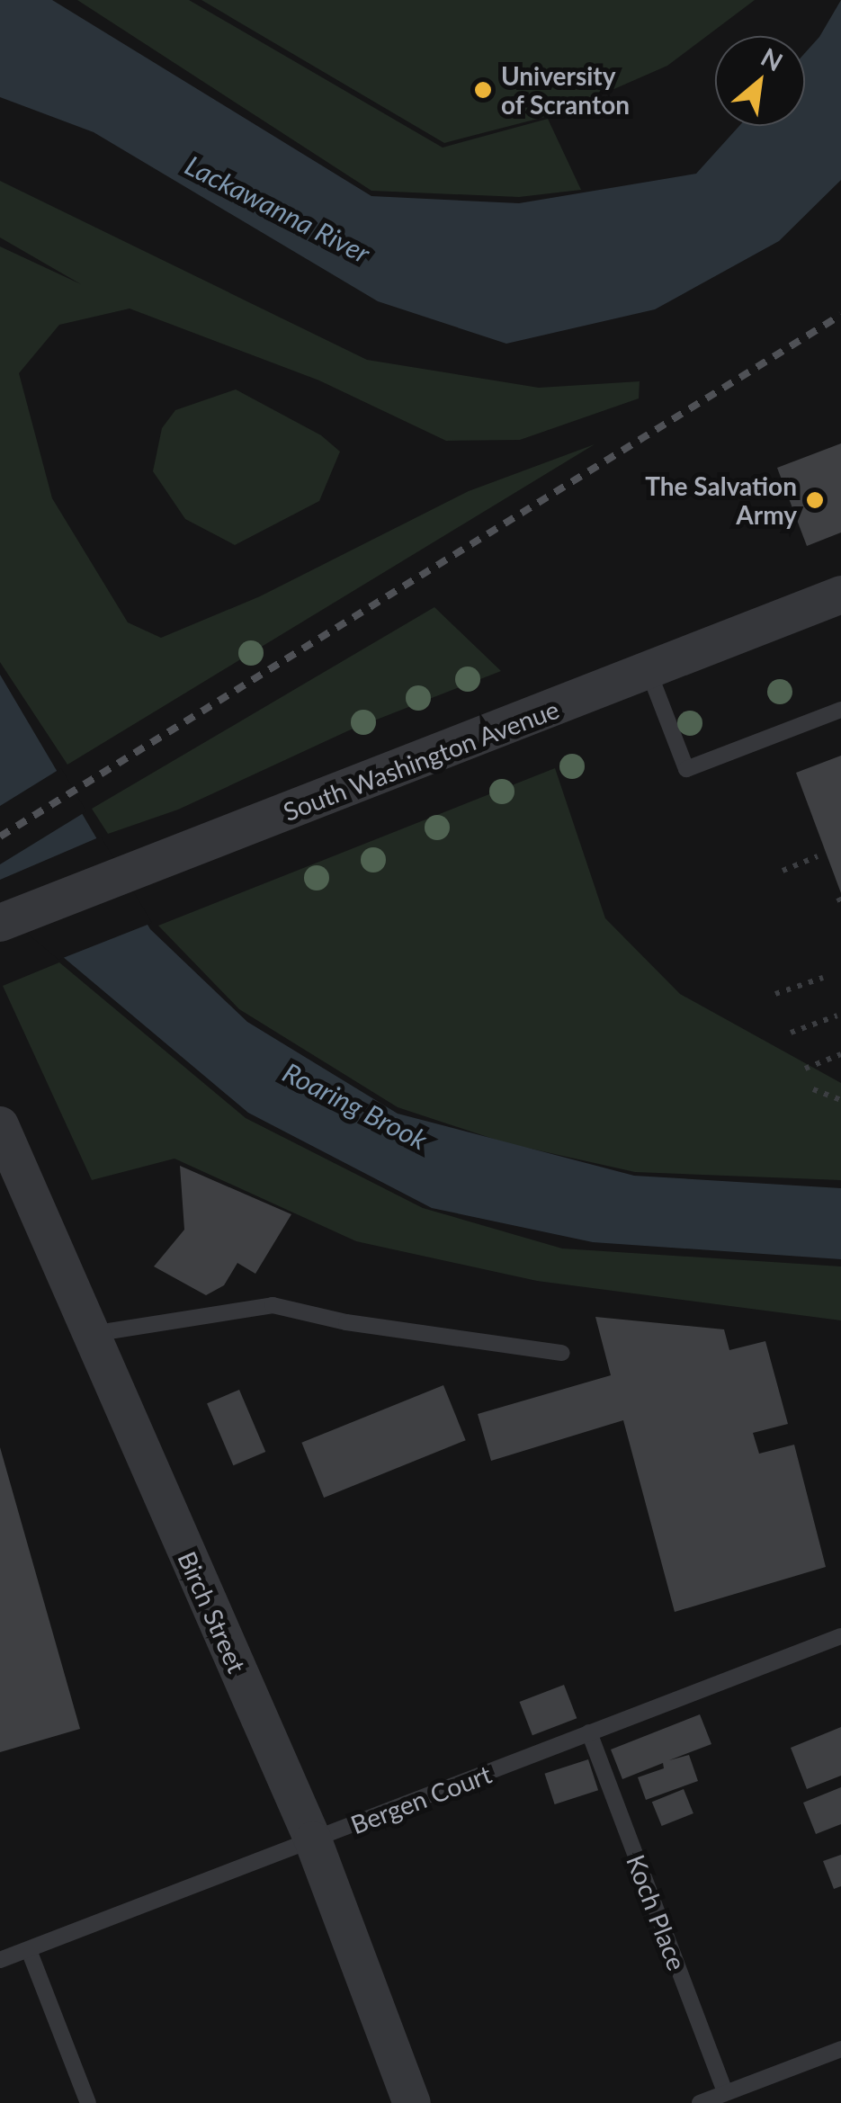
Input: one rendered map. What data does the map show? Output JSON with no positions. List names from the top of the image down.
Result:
{
  "streets": {
    "street": ["South Washington Avenue", "Birch Street"],
    "lane": ["Bergen Court", "Koch Place"]
  },
  "crossings": [
    ["Birch Street", "Bergen Court"],
    ["Bergen Court", "Koch Place"]
  ],
  "water": ["Lackawanna River", "Roaring Brook"],
  "places": ["University of Scranton", "The Salvation Army"],
  "north": "top right"
}
